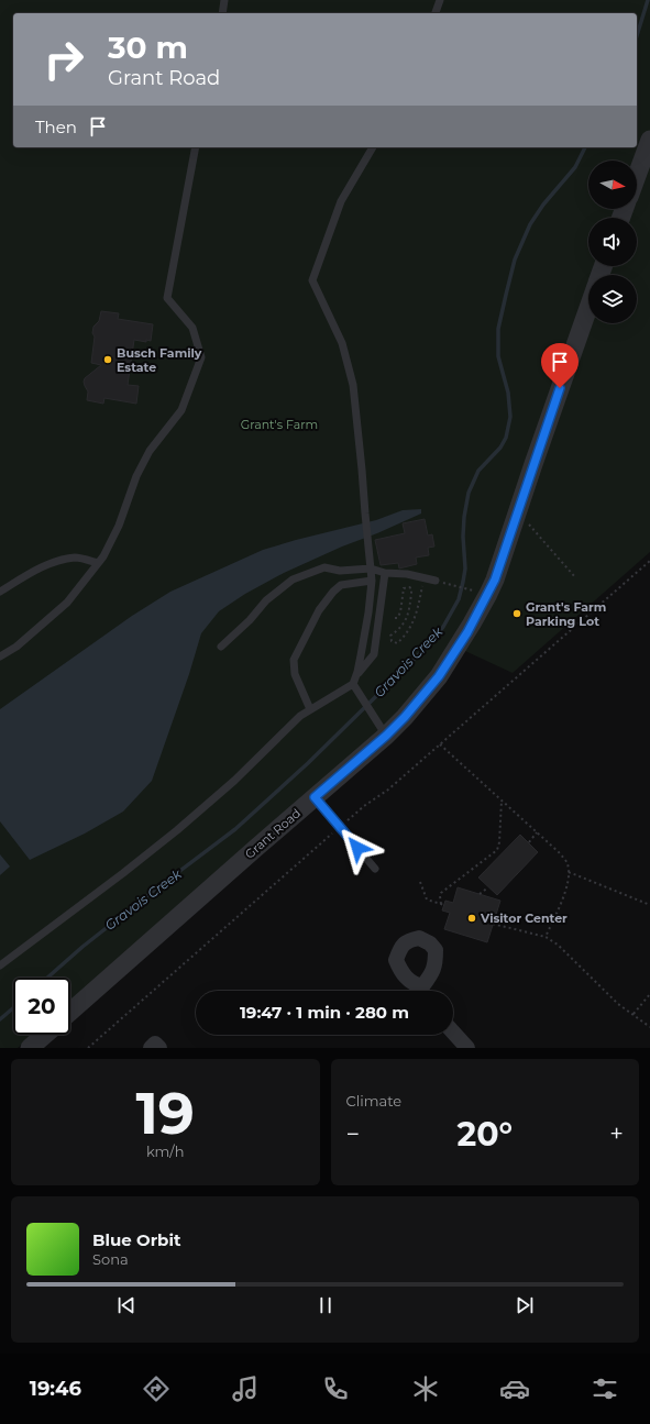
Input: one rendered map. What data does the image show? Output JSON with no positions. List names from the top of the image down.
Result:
{
  "streets": {
    "street": ["Grant Road"]
  },
  "water": ["Gravois Creek"],
  "parks": ["Grant's Farm"],
  "places": ["Busch Family Estate", "Grant's Farm Parking Lot", "Visitor Center"],
  "north": "right",
  "page": {
    "turn": ["30 m", "Grant Road"],
    "then": "Then",
    "limit": "20",
    "trip": "19:47 · 1 min · 280 m",
    "tile": [
      ["19", "km/h"],
      "Climate"
    ],
    "heat": ["−", "20°", "+"],
    "song": ["Blue Orbit", "Sona"],
    "tabs": "19:46"
  }
}
